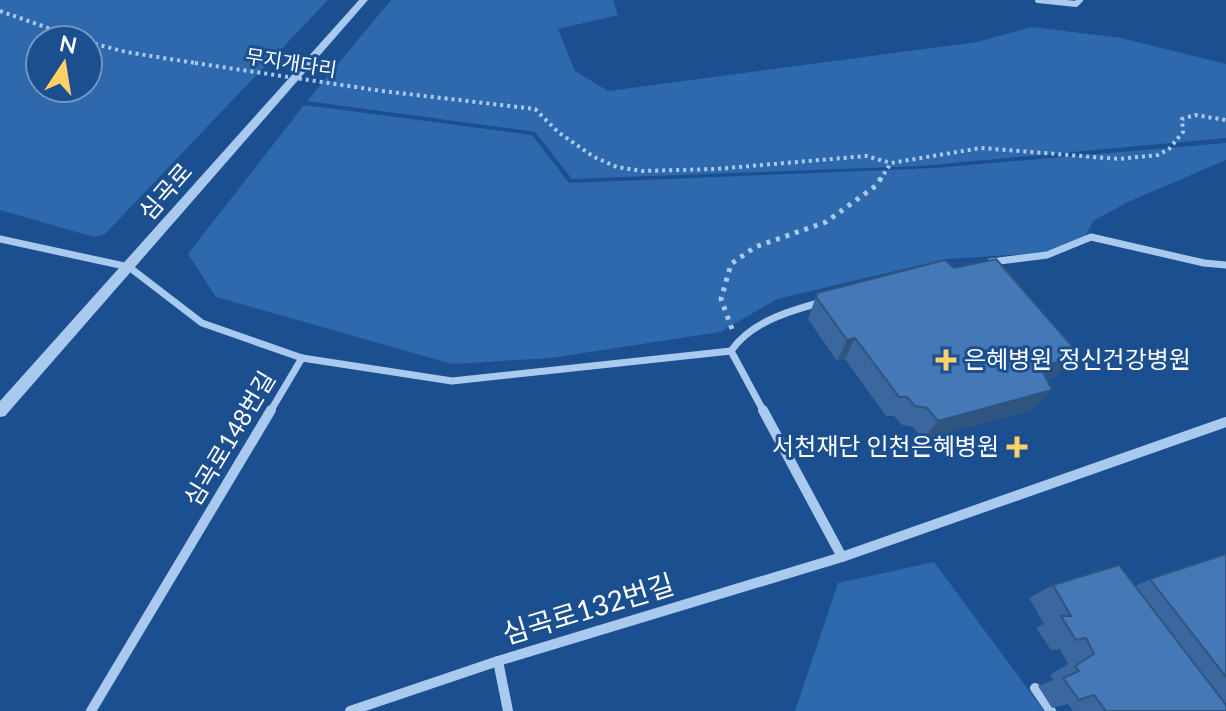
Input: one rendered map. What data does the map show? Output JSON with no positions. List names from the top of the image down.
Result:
{
  "streets": {
    "street": ["심곡로", "심곡로148번길", "심곡로132번길"],
    "path": ["무지개다리"]
  },
  "crossings": [
    ["심곡로", "심곡로148번길"]
  ],
  "places": {
    "health": ["은혜병원 정신건강병원", "서천재단 인천은혜병원"]
  },
  "north": "top"
}
